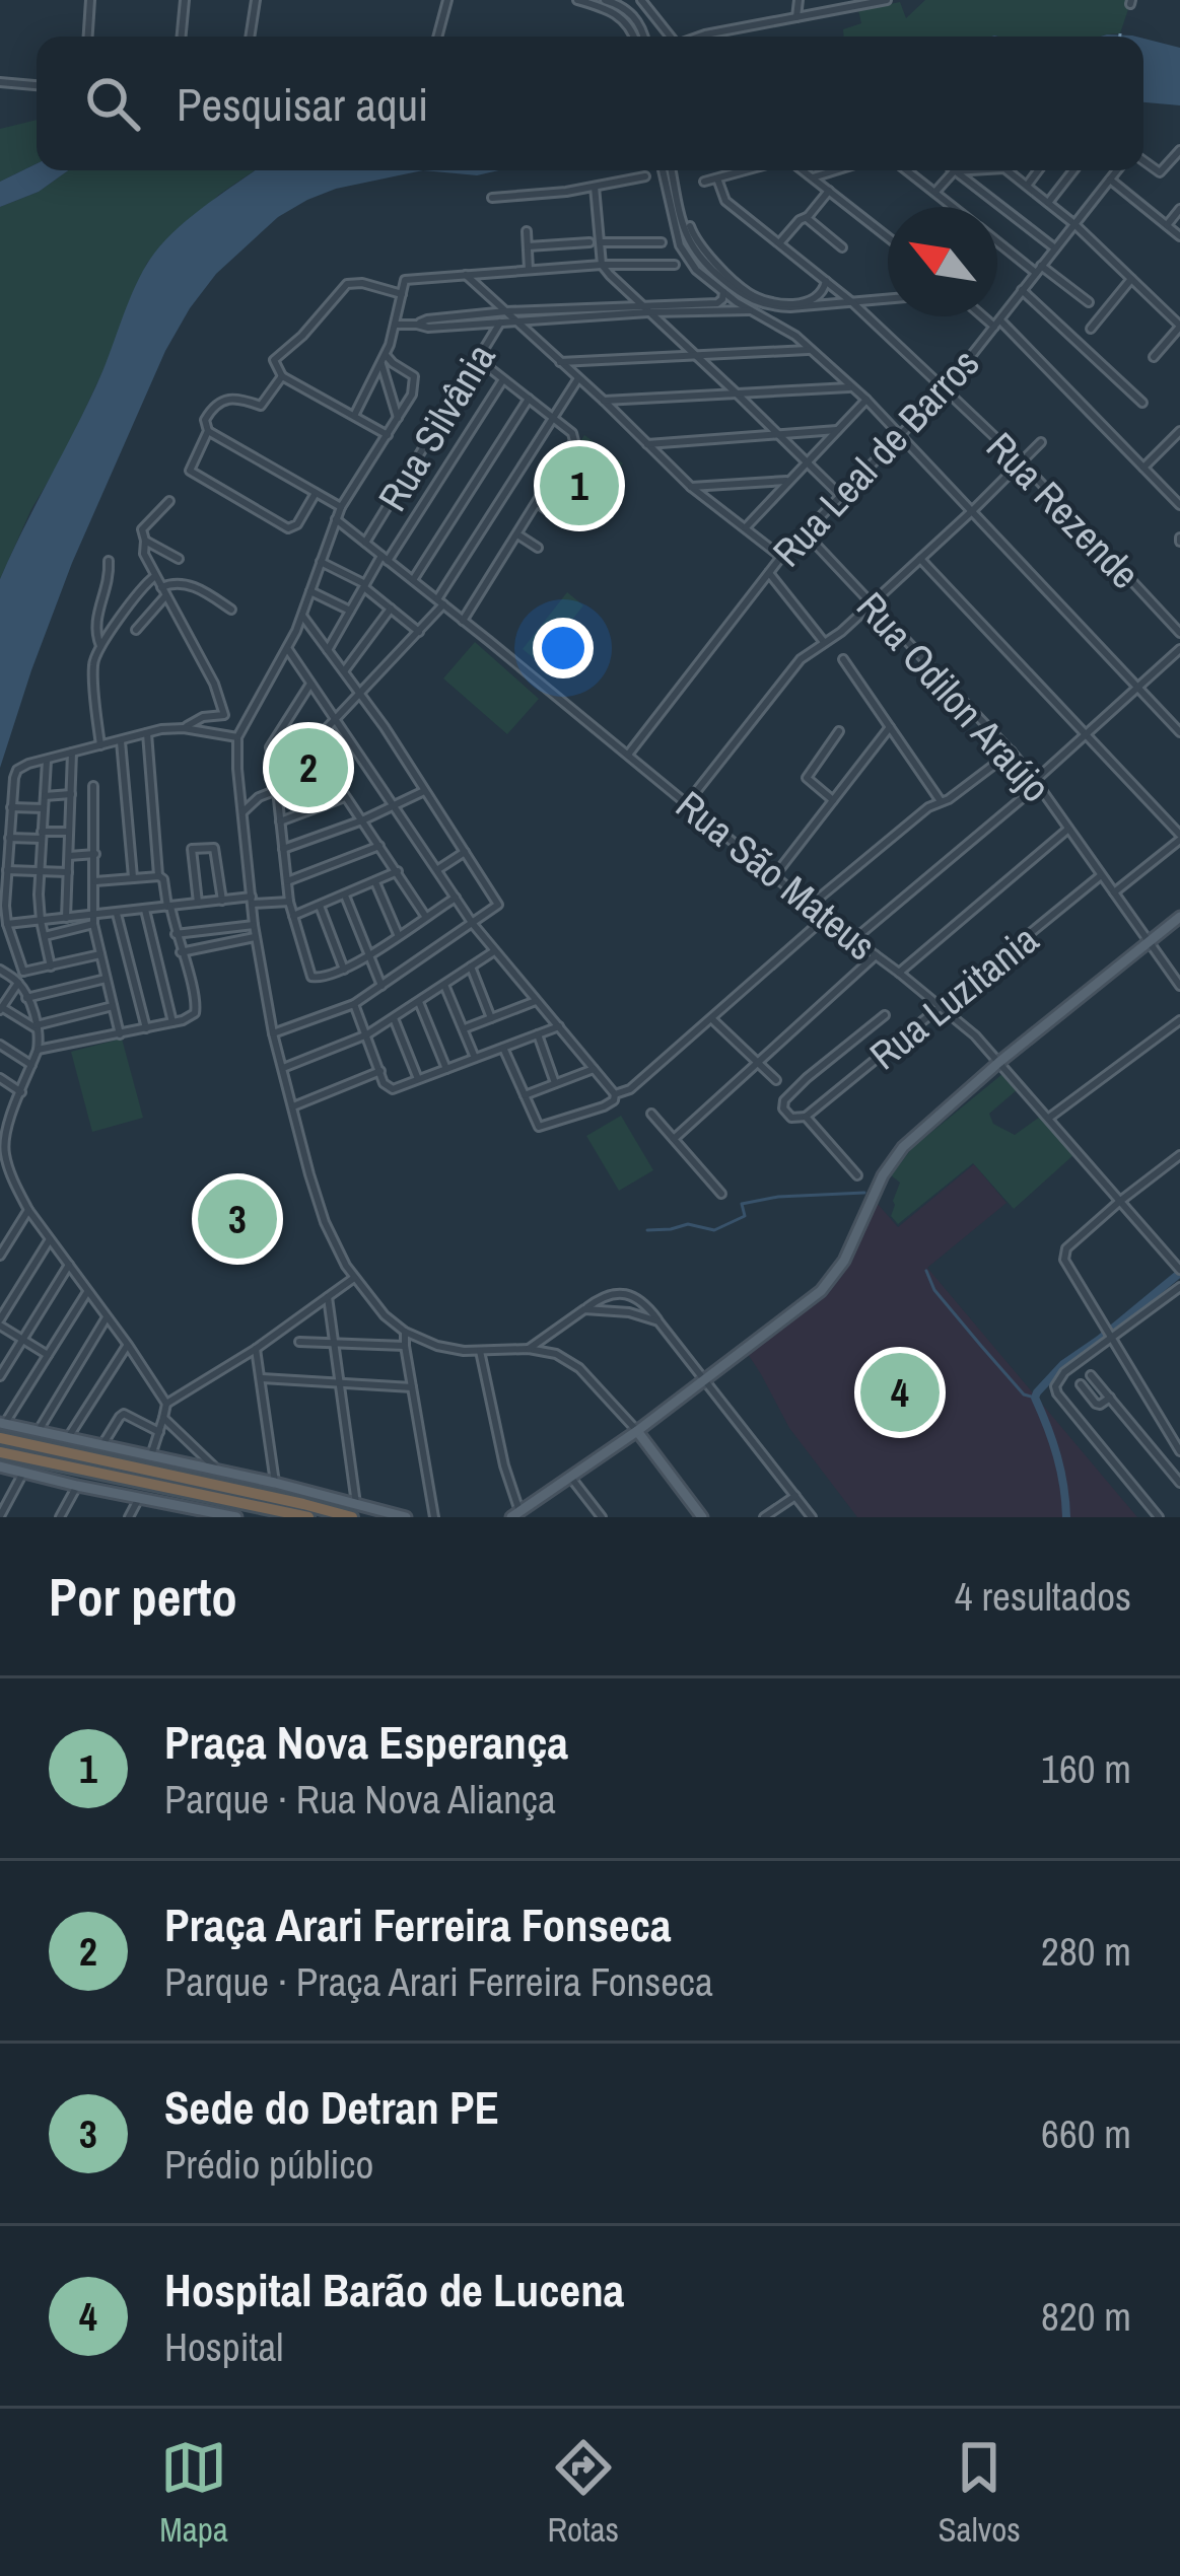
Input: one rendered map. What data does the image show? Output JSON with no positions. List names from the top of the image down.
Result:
{
  "streets": {
    "street": [
      "Rua Silvânia",
      "Rua Leal de Barros",
      "Rua Rezende",
      "Rua Odilon Araújo",
      "Rua São Mateus",
      "Rua Luzitania"
    ]
  },
  "crossings": [
    ["Rua Silvânia", "Rua São Mateus"],
    ["Rua Leal de Barros", "Rua Rezende"],
    ["Rua Leal de Barros", "Rua Odilon Araújo"],
    ["Rua Leal de Barros", "Rua São Mateus"],
    ["Rua Odilon Araújo", "Rua Luzitania"],
    ["Rua São Mateus", "Rua Luzitania"]
  ],
  "north": "top left",
  "page": {
    "search": "Pesquisar aqui",
    "pins": [
      "1",
      "2",
      "3",
      "4"
    ],
    "heading": ["Por perto", "4 resultados"],
    "list": [
      {
        "mark": "1",
        "name": "Praça Nova Esperança",
        "note": "Parque · Rua Nova Aliança",
        "value": "160 m"
      },
      {
        "mark": "2",
        "name": "Praça Arari Ferreira Fonseca",
        "note": "Parque · Praça Arari Ferreira Fonseca",
        "value": "280 m"
      },
      {
        "mark": "3",
        "name": "Sede do Detran PE",
        "note": "Prédio público",
        "value": "660 m"
      },
      {
        "mark": "4",
        "name": "Hospital Barão de Lucena",
        "note": "Hospital",
        "value": "820 m"
      }
    ],
    "nav": ["Mapa", "Rotas", "Salvos"]
  }
}
